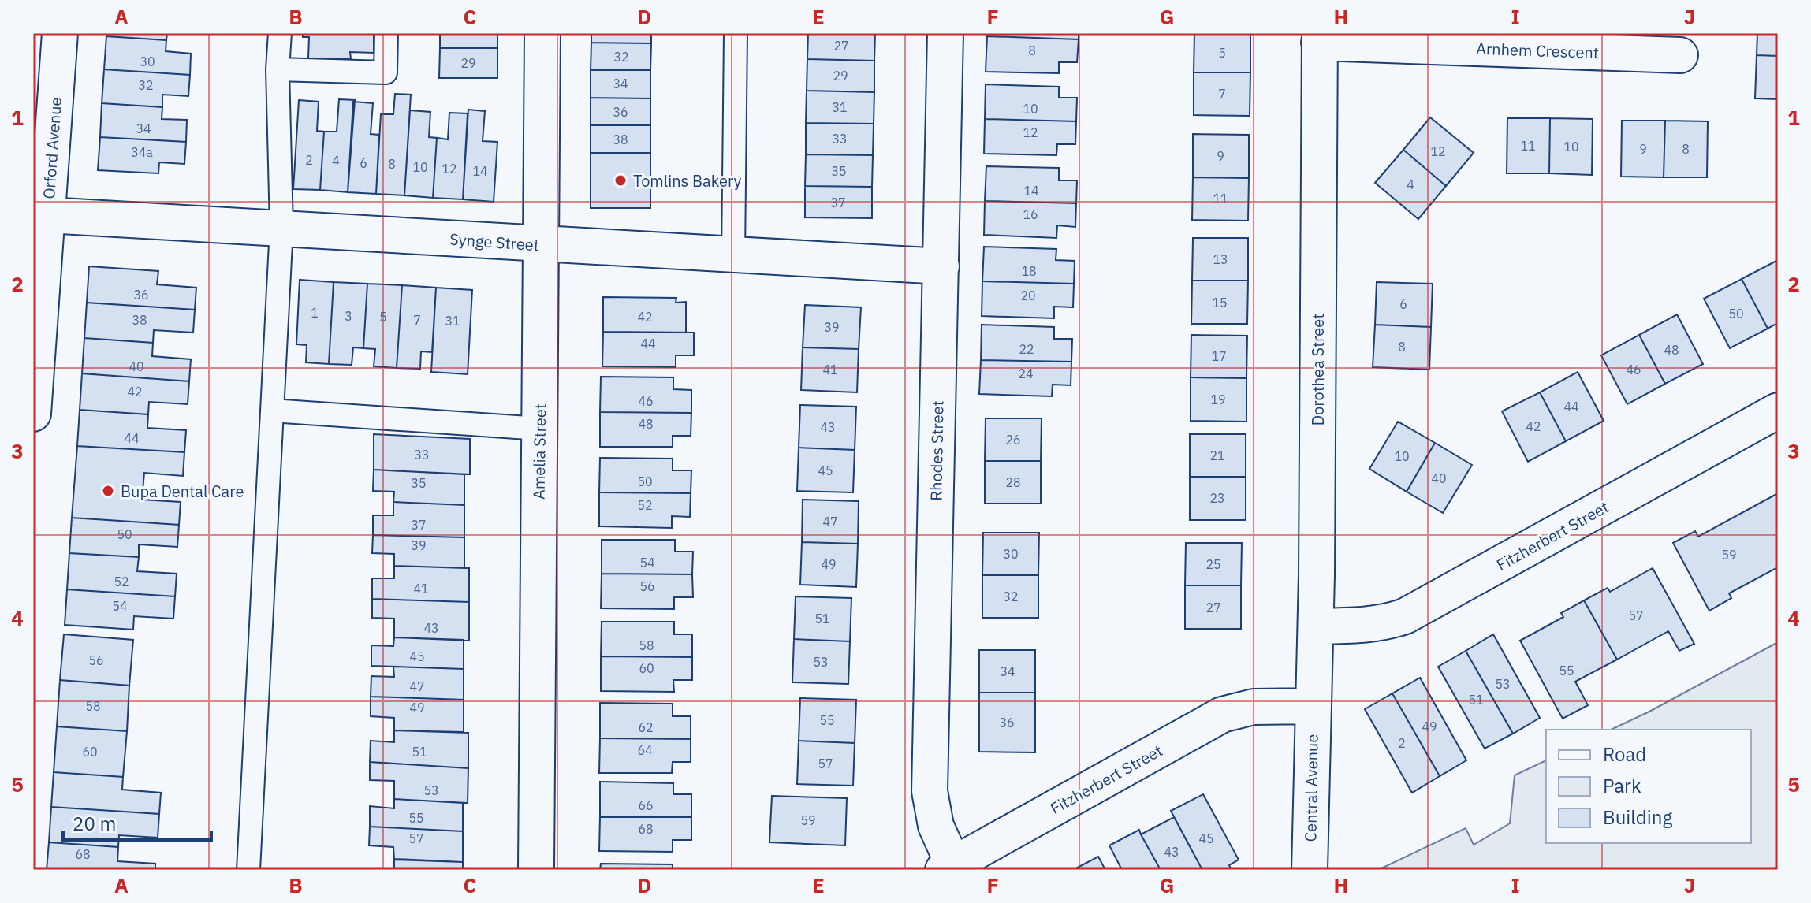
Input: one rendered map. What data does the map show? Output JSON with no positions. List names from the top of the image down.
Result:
{
  "streets": {
    "street": [
      "Arnhem Crescent",
      "Orford Avenue",
      "Synge Street",
      "Dorothea Street",
      "Rhodes Street",
      "Amelia Street",
      "Fitzherbert Street",
      "Central Avenue"
    ]
  },
  "crossings": [
    ["Arnhem Crescent", "Dorothea Street"],
    ["Orford Avenue", "Synge Street"],
    ["Synge Street", "Rhodes Street"],
    ["Synge Street", "Amelia Street"],
    ["Dorothea Street", "Fitzherbert Street"],
    ["Dorothea Street", "Central Avenue"],
    ["Rhodes Street", "Fitzherbert Street"],
    ["Fitzherbert Street", "Central Avenue"]
  ],
  "places": ["Tomlins Bakery", "Bupa Dental Care"],
  "house_numbers": [
    "27",
    "8",
    "5",
    "32",
    "30",
    "29",
    "29",
    "34",
    "32",
    "7",
    "31",
    "10",
    "36",
    "34",
    "12",
    "33",
    "38",
    "11",
    "10",
    "9",
    "8",
    "12",
    "34a",
    "9",
    "2",
    "4",
    "6",
    "8",
    "10",
    "12",
    "14",
    "35",
    "4",
    "14",
    "11",
    "37",
    "16",
    "13",
    "18",
    "36",
    "20",
    "15",
    "6",
    "1",
    "50",
    "3",
    "5",
    "42",
    "38",
    "7",
    "31",
    "39",
    "44",
    "8",
    "22",
    "48",
    "17",
    "40",
    "41",
    "46",
    "24",
    "42",
    "19",
    "46",
    "44",
    "48",
    "42",
    "43",
    "44",
    "26",
    "33",
    "21",
    "10",
    "45",
    "40",
    "50",
    "28",
    "35",
    "23",
    "52",
    "47",
    "37",
    "50",
    "39",
    "30",
    "59",
    "54",
    "49",
    "25",
    "52",
    "56",
    "41",
    "32",
    "54",
    "27",
    "57",
    "51",
    "43",
    "58",
    "45",
    "56",
    "53",
    "60",
    "55",
    "34",
    "53",
    "47",
    "51",
    "58",
    "49",
    "55",
    "36",
    "49",
    "62",
    "2",
    "64",
    "60",
    "51",
    "57",
    "53",
    "66",
    "55",
    "59",
    "68",
    "57",
    "45",
    "43",
    "68"
  ],
  "legend": ["Road", "Park", "Building"],
  "scale_bar": "20 m",
  "grid": {
    "columns": [
      "A",
      "B",
      "C",
      "D",
      "E",
      "F",
      "G",
      "H",
      "I",
      "J"
    ],
    "rows": [
      "1",
      "2",
      "3",
      "4",
      "5"
    ]
  }
}
